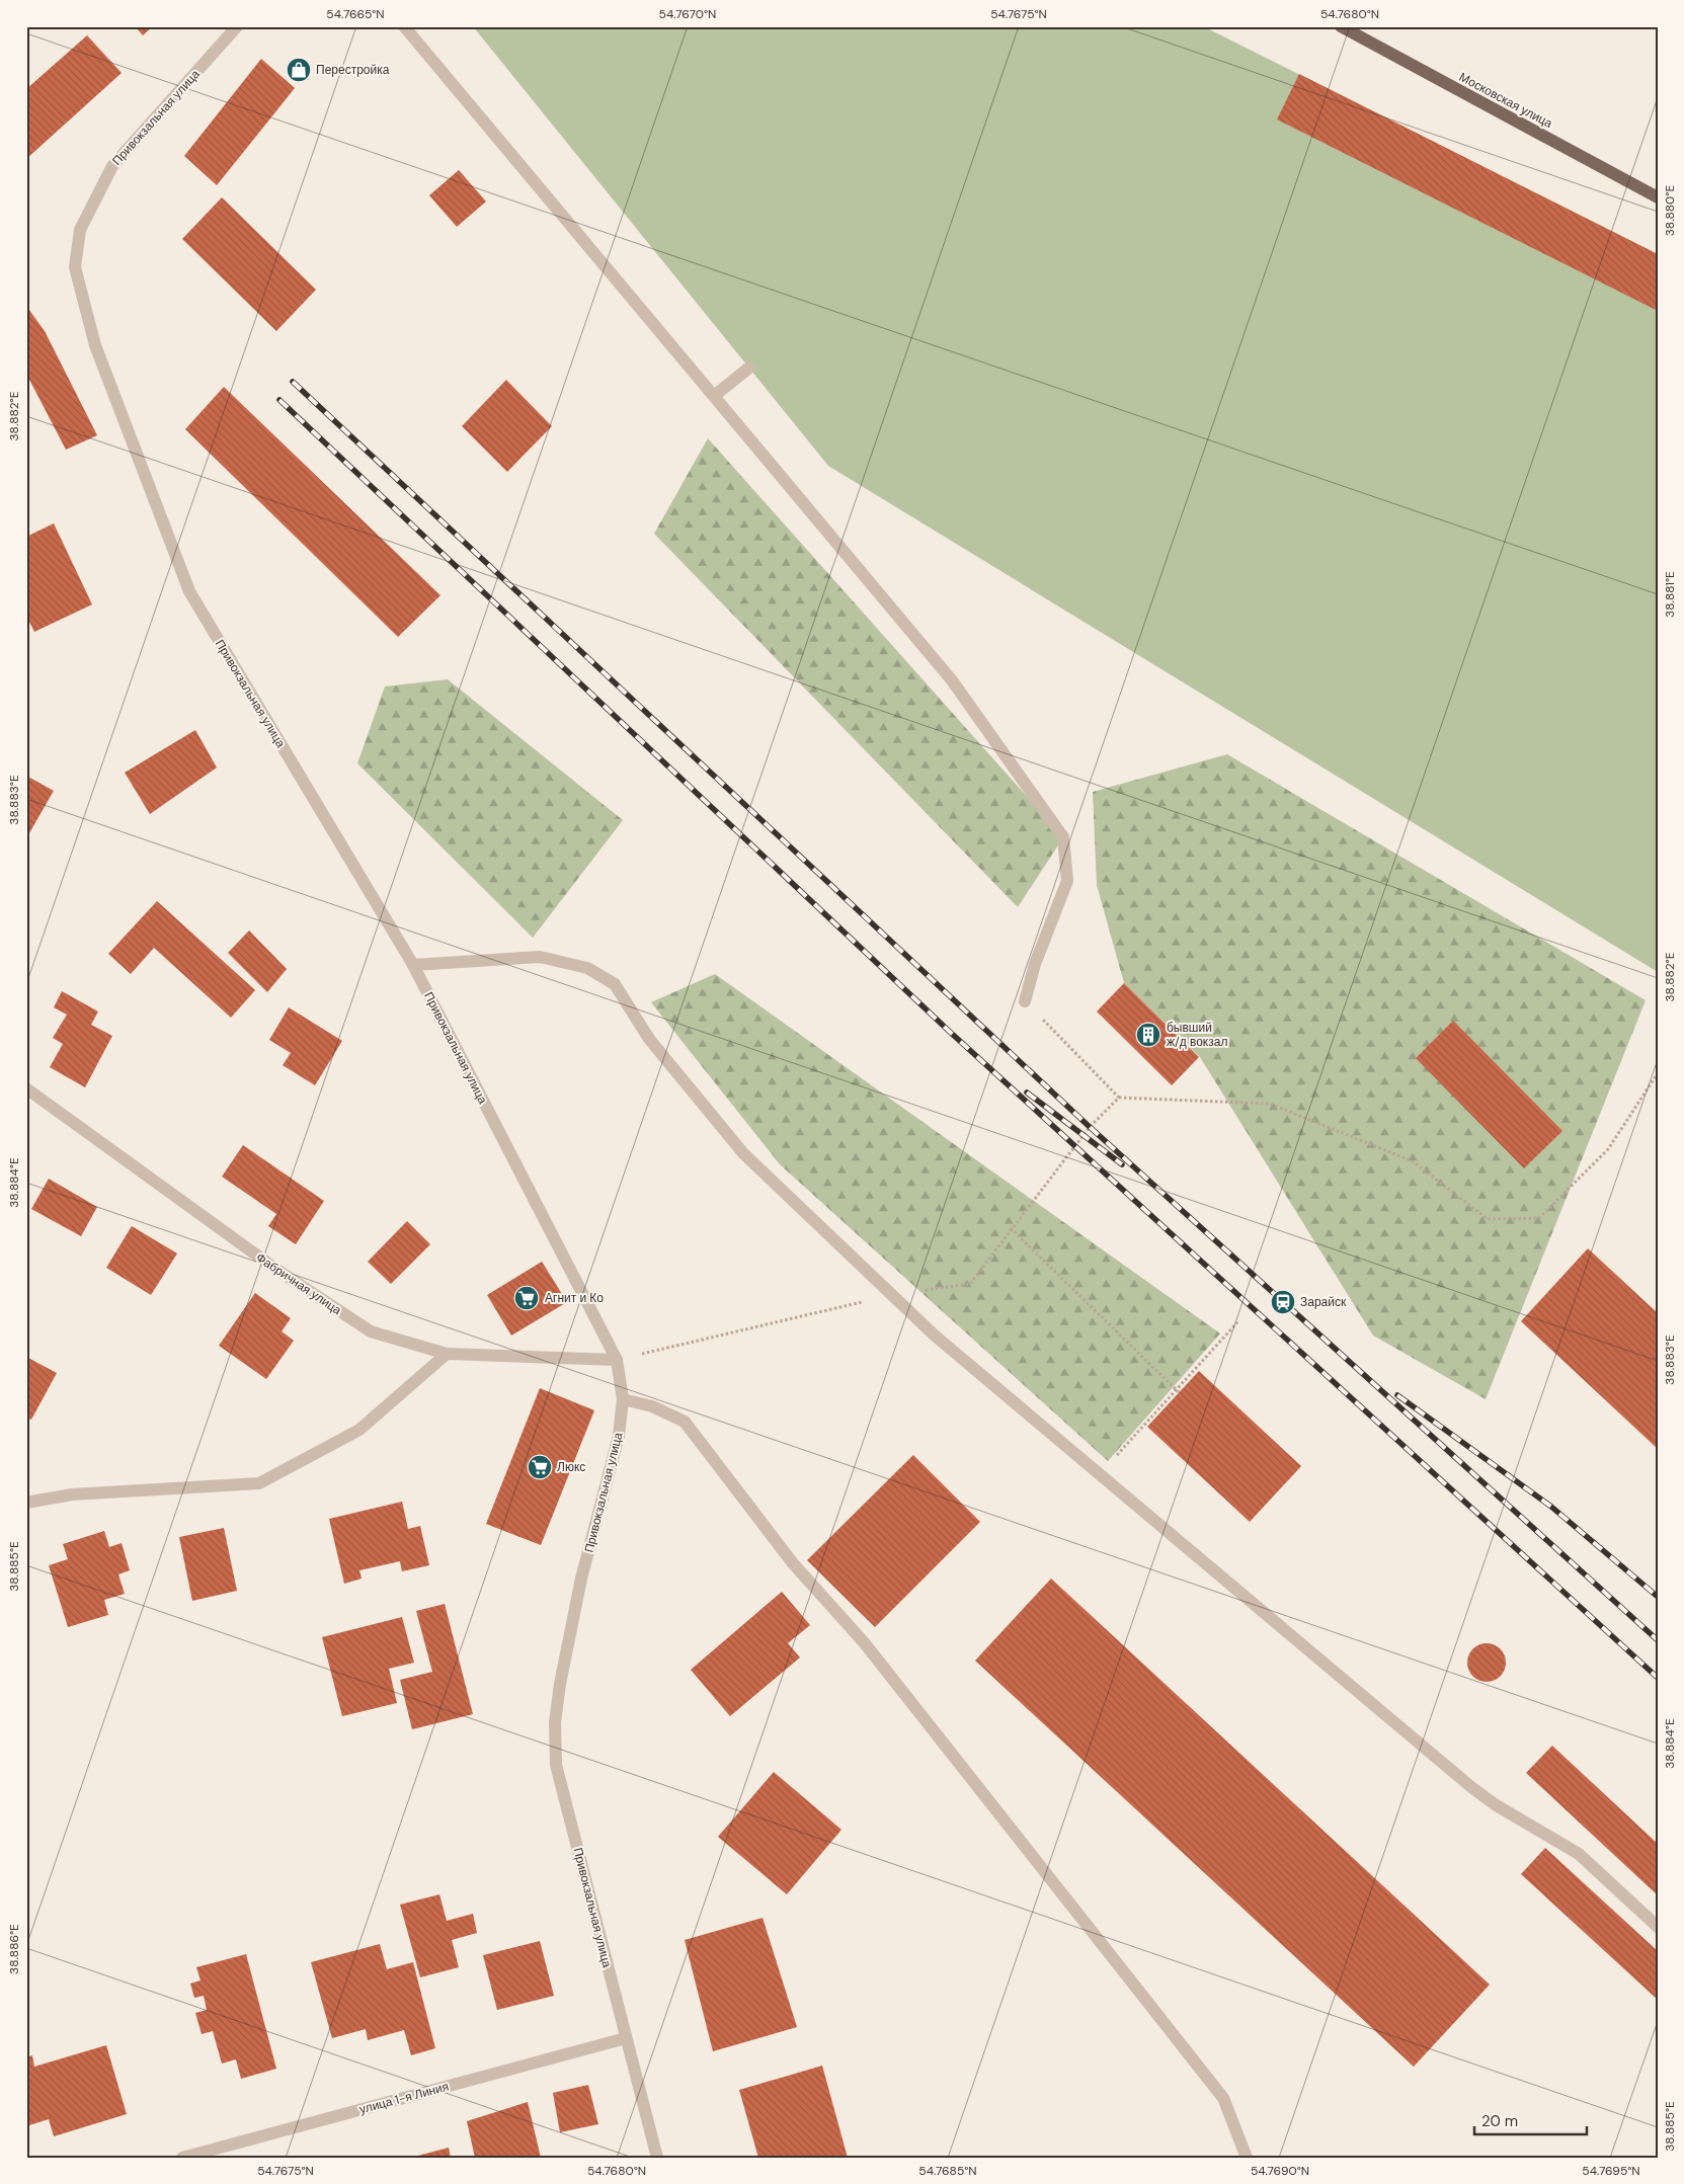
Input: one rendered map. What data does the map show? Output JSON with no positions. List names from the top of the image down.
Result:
{
  "streets": {
    "main road": ["Московская улица"],
    "street": ["Привокзальная улица", "Фабричная улица", "улица 1-я Линия"]
  },
  "crossings": [
    ["Привокзальная улица", "Фабричная улица"],
    ["Привокзальная улица", "улица 1-я Линия"]
  ],
  "places": {
    "shop": ["Перестройка"],
    "building": ["бывший ж/д вокзал"],
    "supermarket": ["Агнит и Ко", "Люкс"],
    "station": ["Зарайск"]
  },
  "scale_bar": "20 m",
  "coordinates": [
    "54.7665°N",
    "54.7670°N",
    "54.7675°N",
    "54.7680°N",
    "38.880°E",
    "38.882°E",
    "38.881°E",
    "38.883°E",
    "38.884°E",
    "38.885°E",
    "38.886°E",
    "54.7685°N",
    "54.7690°N",
    "54.7695°N"
  ]
}
